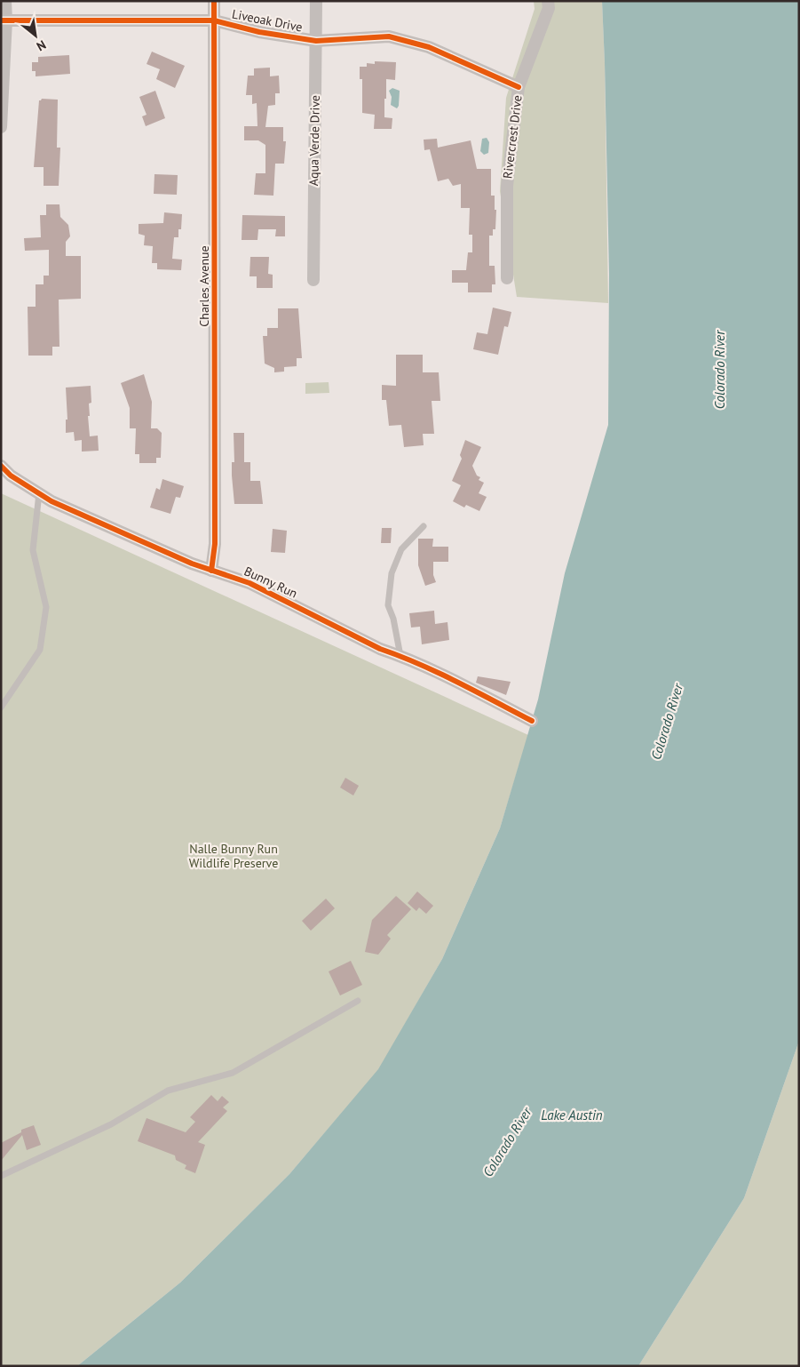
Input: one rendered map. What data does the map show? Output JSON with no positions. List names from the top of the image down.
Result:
{
  "streets": {
    "street": [
      "Liveoak Drive",
      "Rivercrest Drive",
      "Aqua Verde Drive",
      "Charles Avenue",
      "Bunny Run"
    ]
  },
  "crossings": [
    ["Liveoak Drive", "Rivercrest Drive"],
    ["Liveoak Drive", "Aqua Verde Drive"],
    ["Liveoak Drive", "Charles Avenue"],
    ["Charles Avenue", "Bunny Run"]
  ],
  "water": ["Colorado River", "Lake Austin"],
  "parks": ["Nalle Bunny Run Wildlife Preserve"],
  "north": "bottom right"
}
